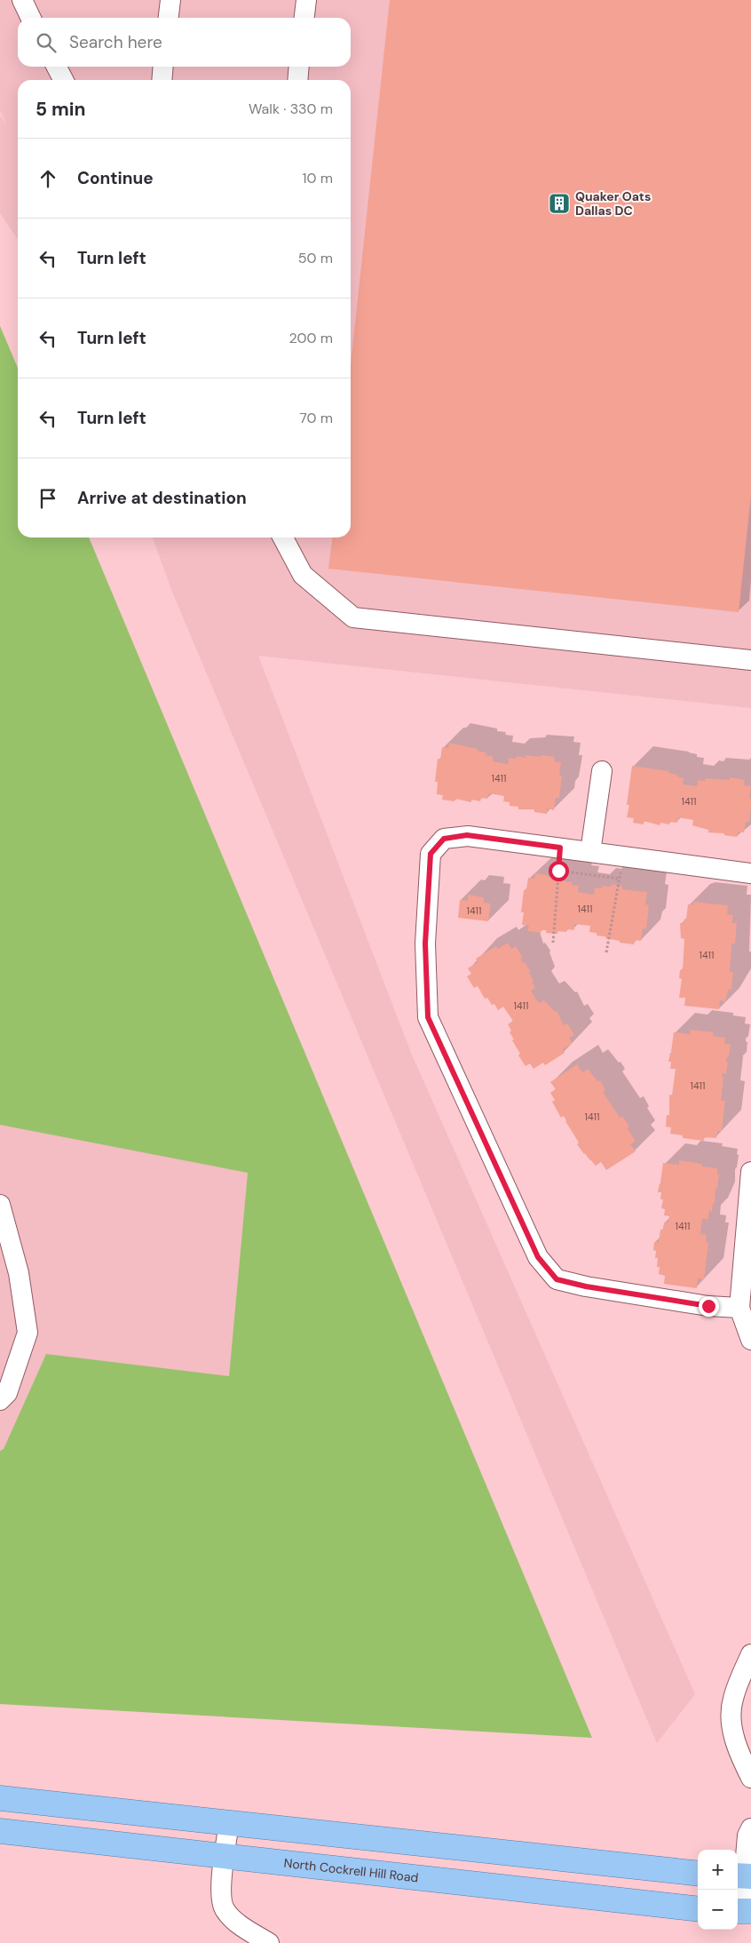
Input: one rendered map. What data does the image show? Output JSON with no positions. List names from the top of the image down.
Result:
{
  "streets": {
    "main road": ["North Cockrell Hill Road"]
  },
  "places": {
    "building": ["Quaker Oats Dallas DC"]
  },
  "house_numbers": [
    "1411",
    "1411",
    "1411",
    "1411",
    "1411",
    "1411",
    "1411",
    "1411",
    "1411"
  ],
  "page": {
    "search": "Search here",
    "heading": ["5 min", "Walk · 330 m"],
    "list": [
      ["Continue", "10 m"],
      ["Turn left", "50 m"],
      ["Turn left", "200 m"],
      ["Turn left", "70 m"],
      "Arrive at destination"
    ],
    "map_buttons": ["+", "−"]
  }
}
